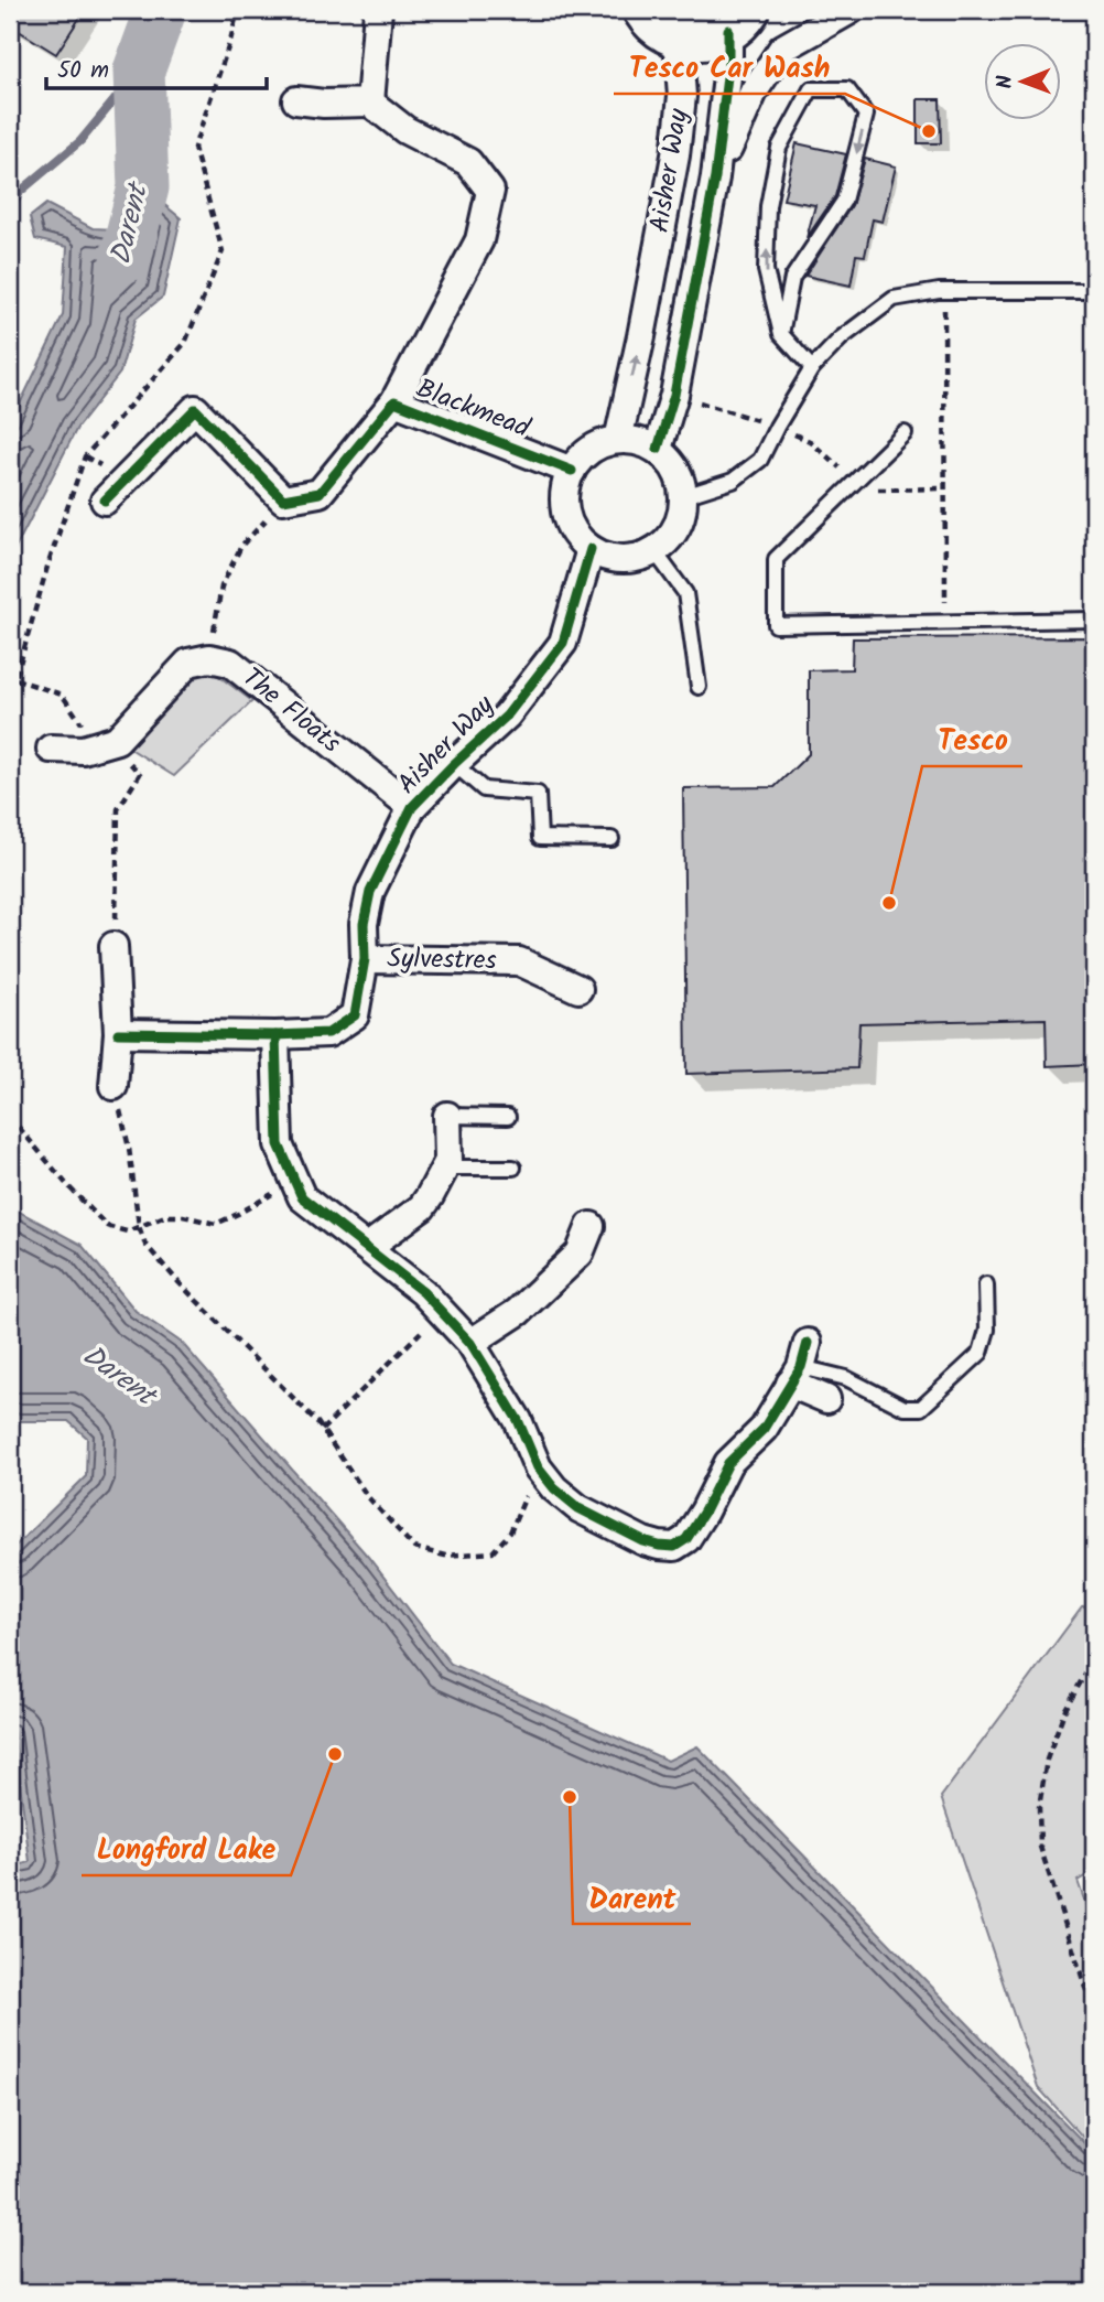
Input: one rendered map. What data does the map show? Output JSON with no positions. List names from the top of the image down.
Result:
{
  "streets": {
    "street": [
      "Aisher Way",
      "Blackmead",
      "The Floats",
      "Sylvestres"
    ]
  },
  "crossings": [
    ["Aisher Way", "Blackmead"],
    ["Aisher Way", "The Floats"],
    ["Aisher Way", "Sylvestres"]
  ],
  "water": ["Darent"],
  "places": [
    "Tesco Car Wash",
    "Tesco",
    "Longford Lake",
    "Darent"
  ],
  "scale_bar": "50 m",
  "north": "left"
}
